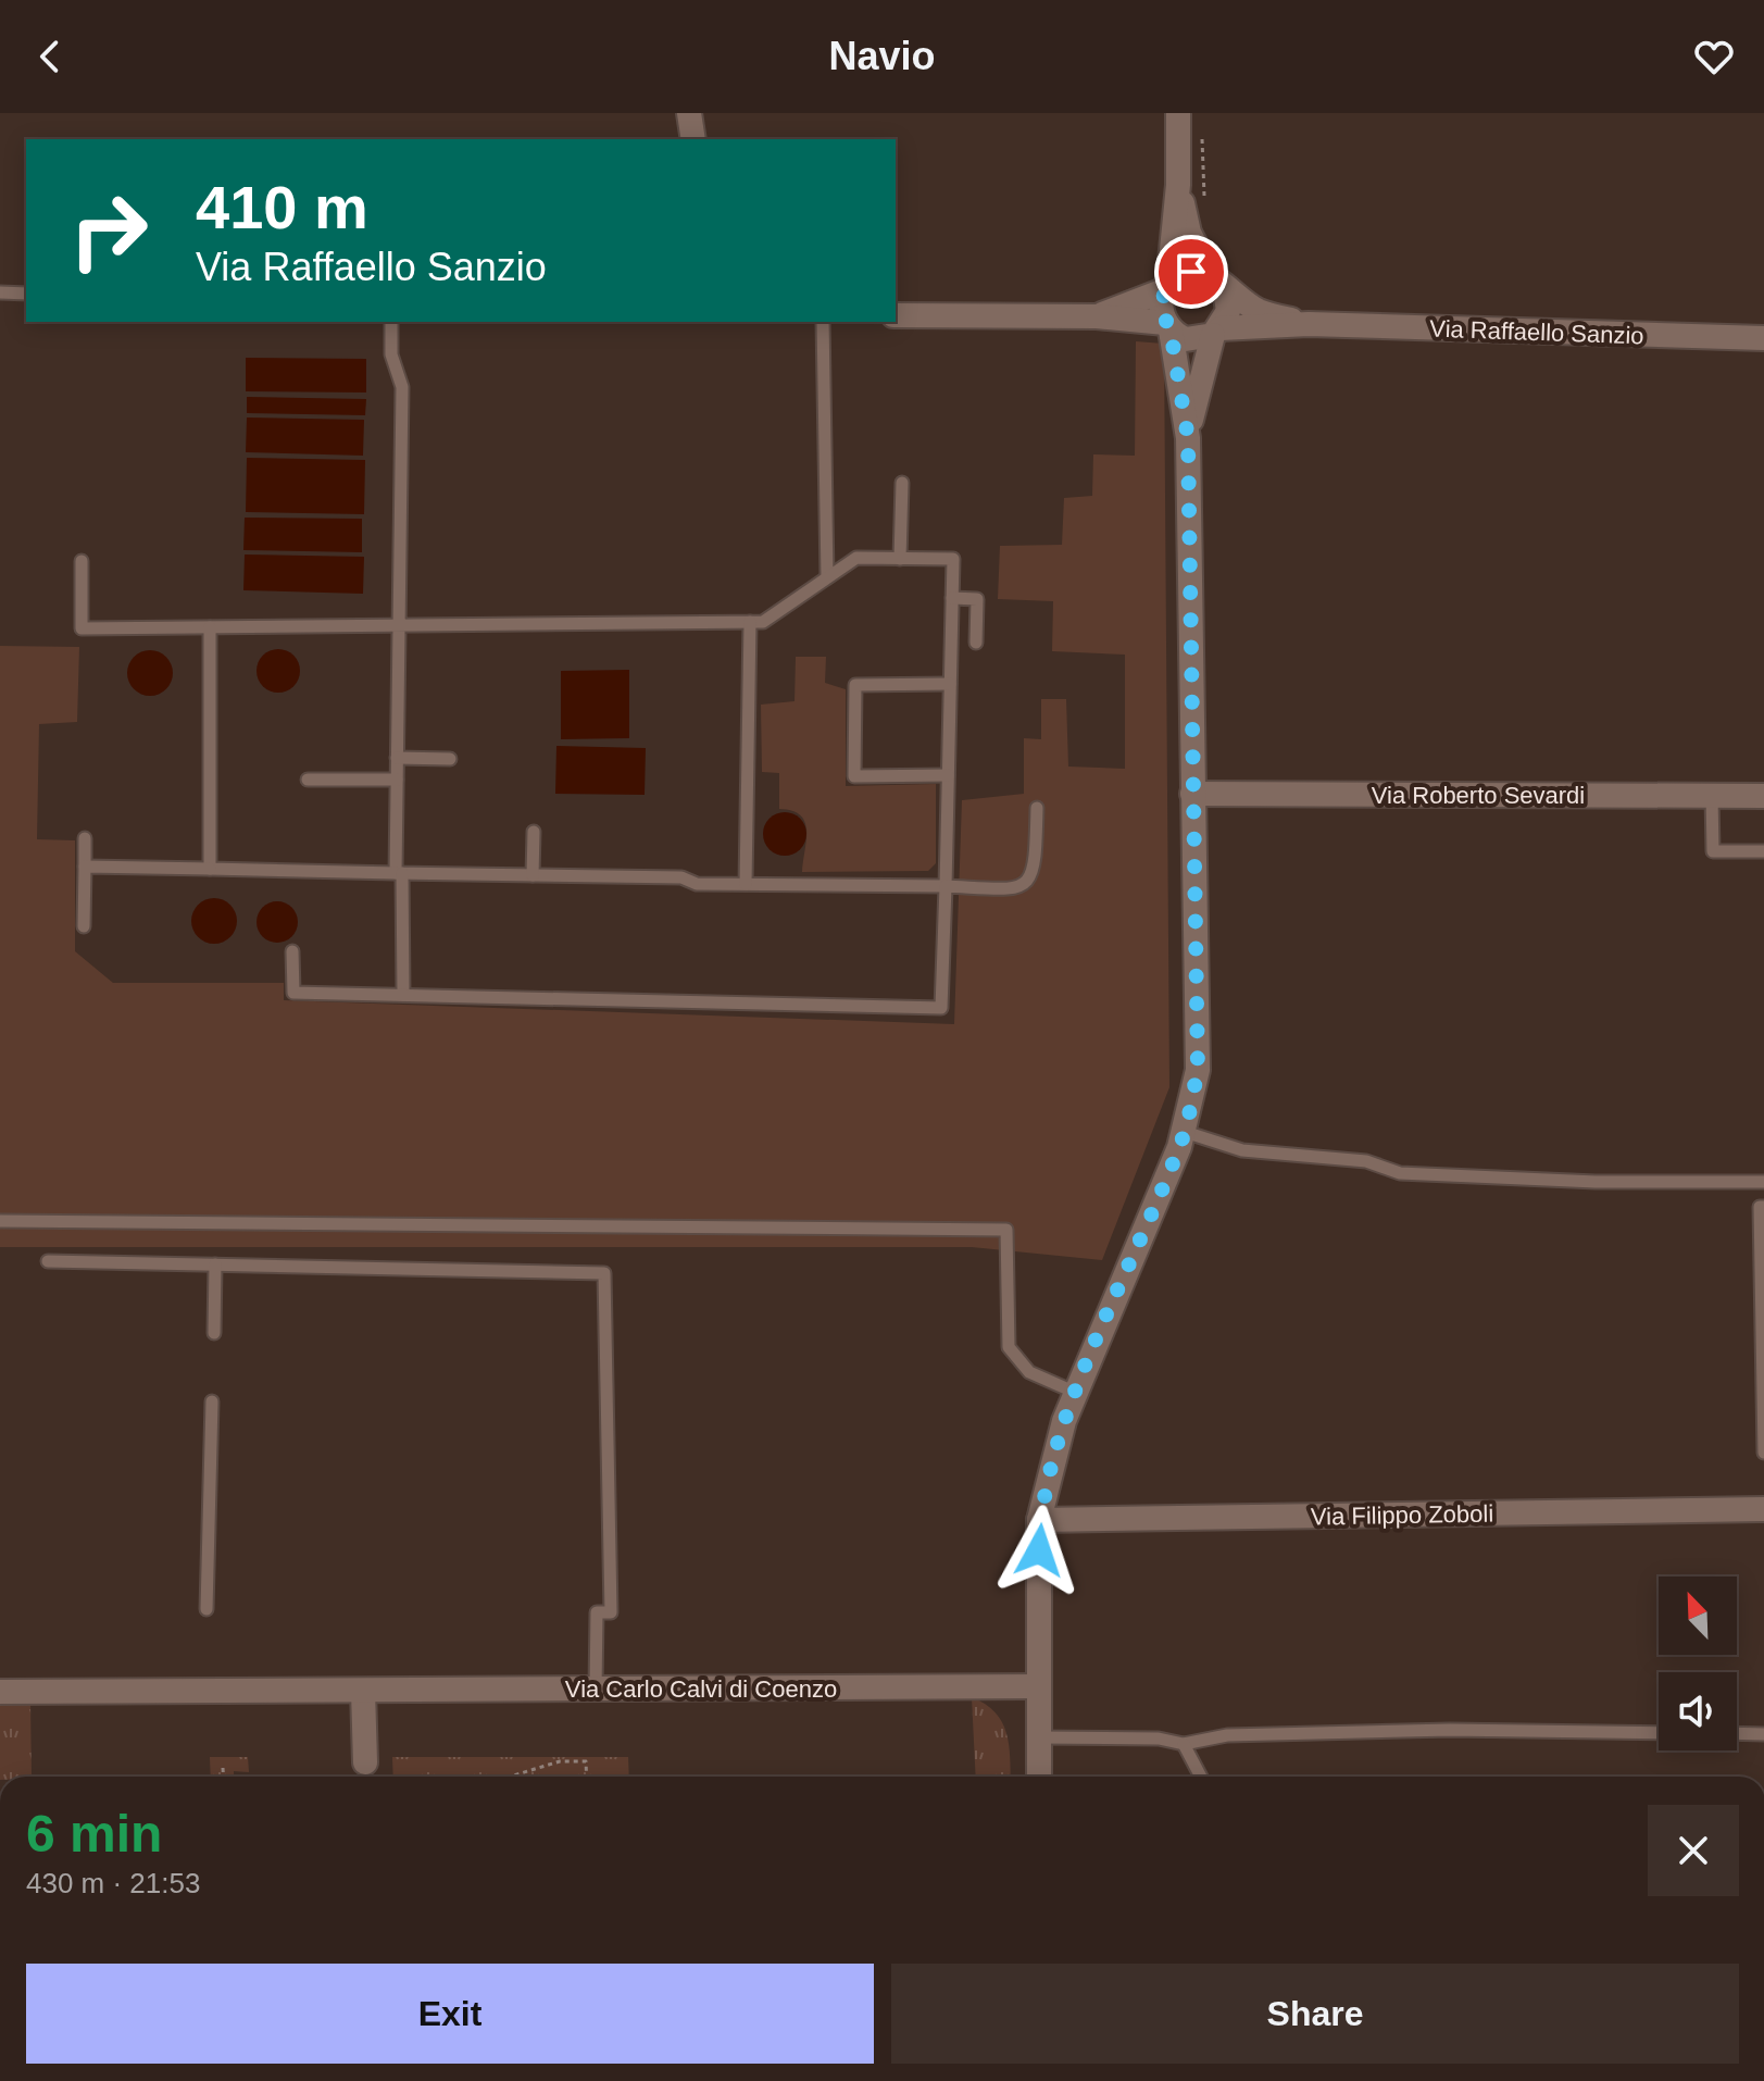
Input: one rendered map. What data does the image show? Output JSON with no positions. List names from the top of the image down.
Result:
{
  "streets": {
    "street": [
      "Via Raffaello Sanzio",
      "Via Roberto Sevardi",
      "Via Filippo Zoboli",
      "Via Carlo Calvi di Coenzo"
    ]
  },
  "north": "top left",
  "page": {
    "header": "Navio",
    "turn": ["410 m", "Via Raffaello Sanzio"],
    "heading": ["6 min", "430 m · 21:53"],
    "buttons": ["Exit", "Share"]
  }
}
